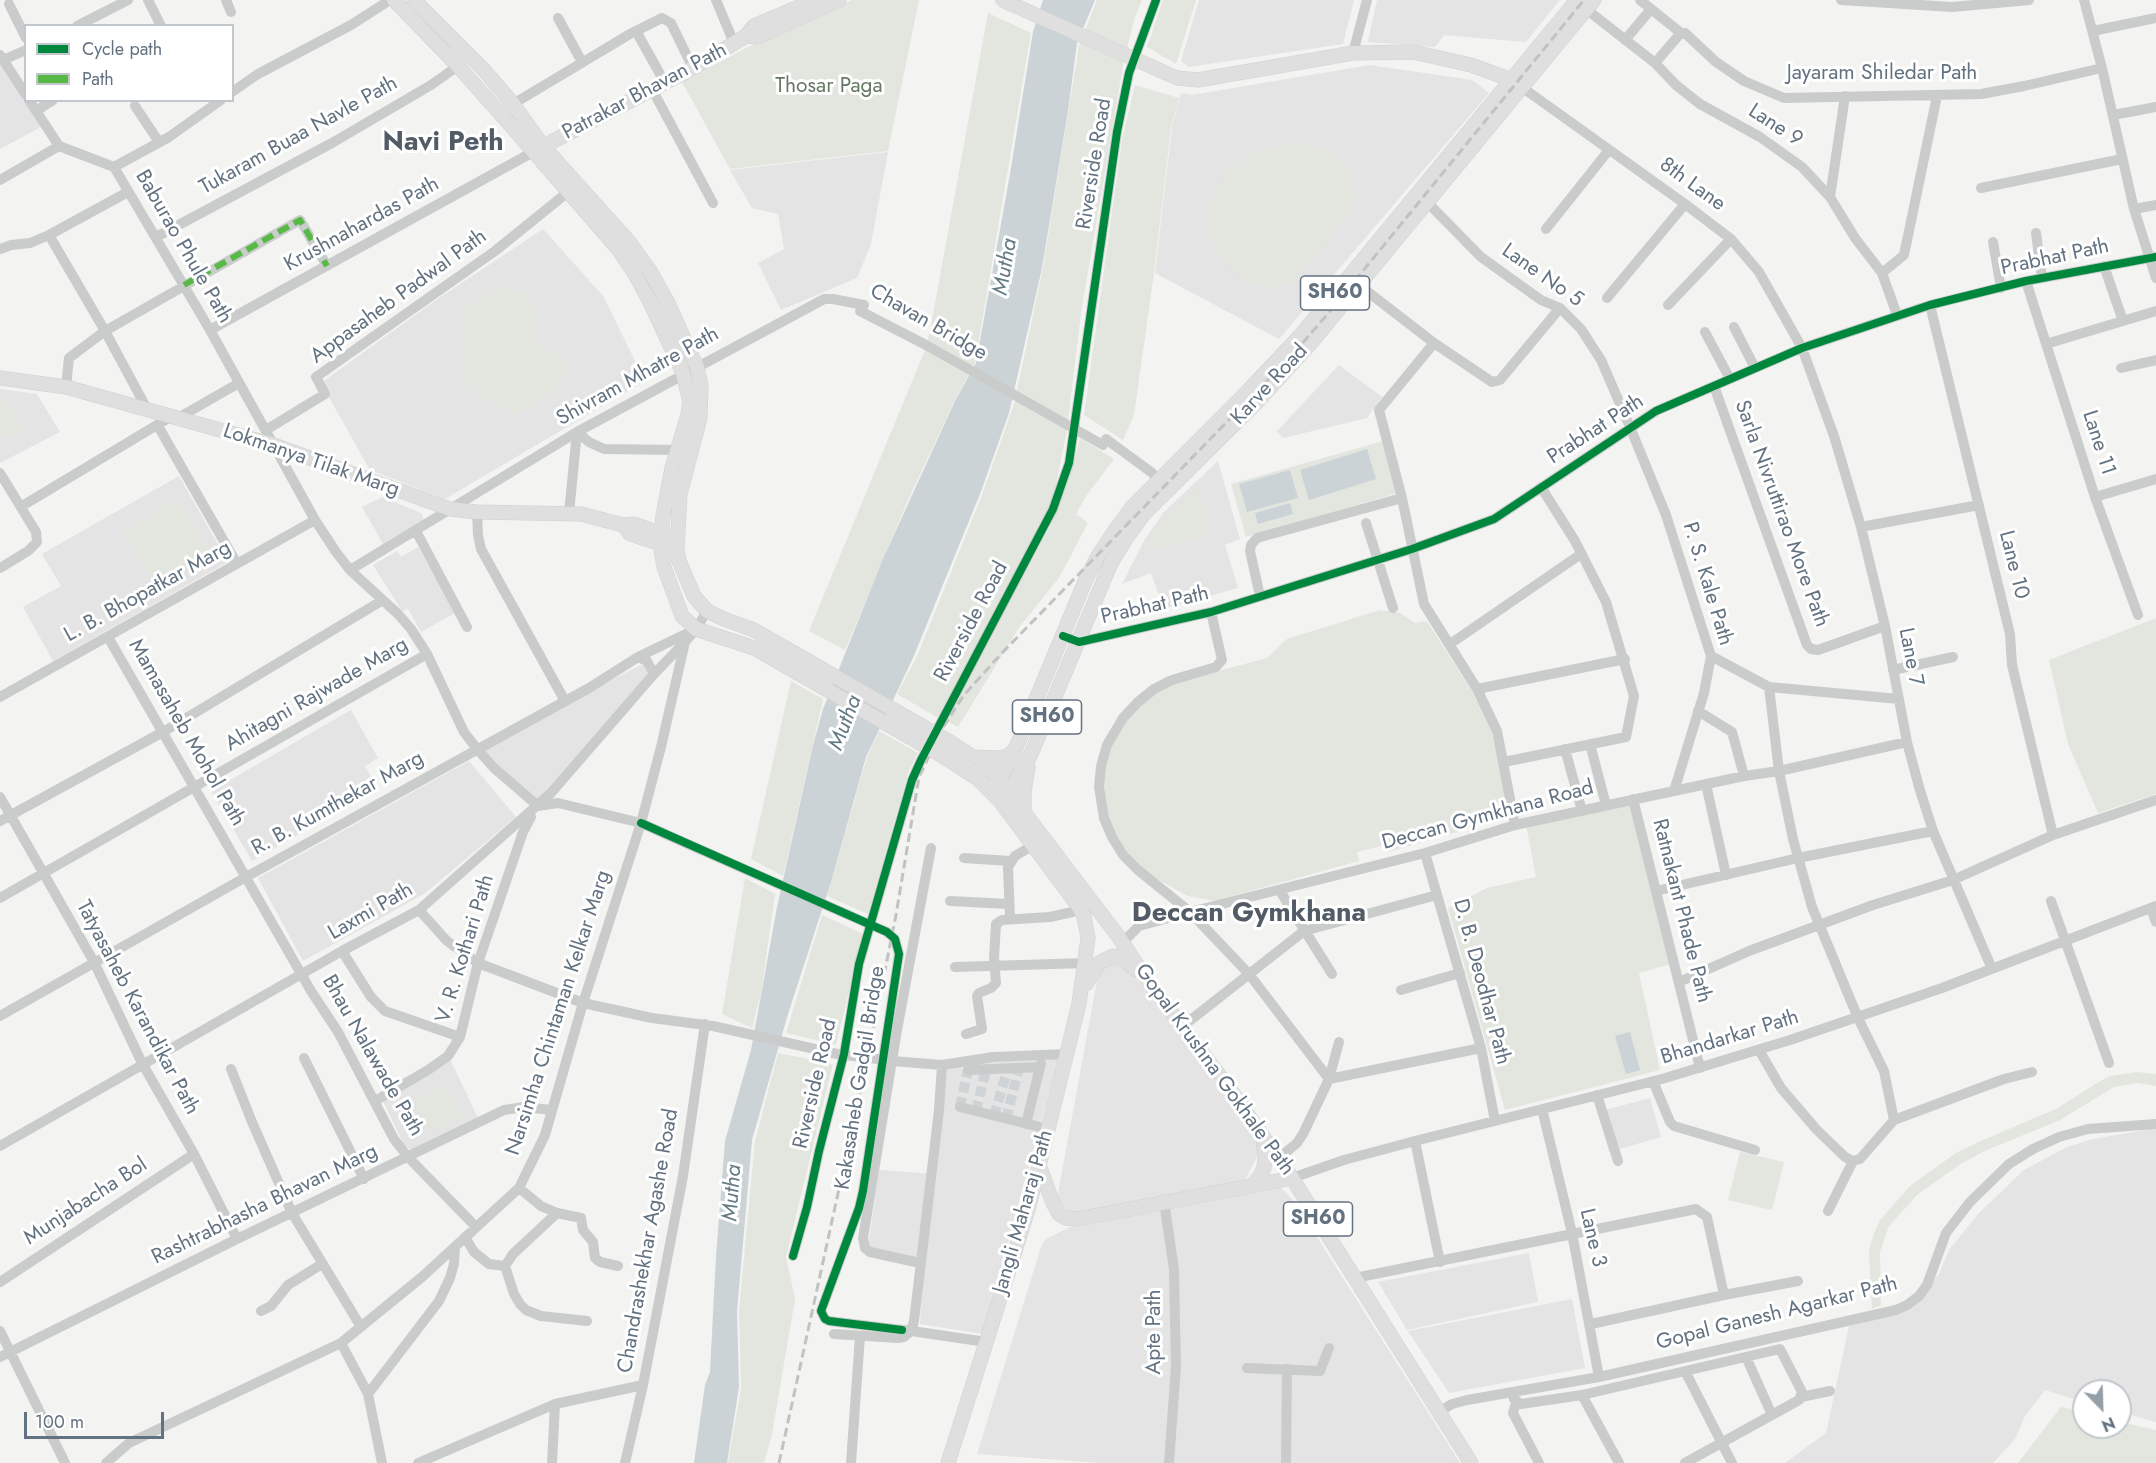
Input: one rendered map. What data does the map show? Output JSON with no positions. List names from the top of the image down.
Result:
{
  "streets": {
    "main road": [
      "Patrakar Bhavan Path",
      "SH60",
      "Karve Road",
      "Lokmanya Tilak Marg",
      "Gopal Krushna Gokhale Path",
      "Jangli Maharaj Path"
    ],
    "street": [
      "Jayaram Shiledar Path",
      "Lane 9",
      "Tukaram Buaa Navle Path",
      "Riverside Road",
      "8th Lane",
      "Krushnahardas Path",
      "Baburao Phule Path",
      "Prabhat Path",
      "Lane No 5",
      "Appasaheb Padwal Path",
      "Chavan Bridge",
      "Shivram Mhatre Path",
      "Lane 11",
      "Sarla Nivruttirao More Path",
      "Lane 10",
      "P. S. Kale Path",
      "L. B. Bhopatkar Marg",
      "Lane 7",
      "Ahitagni Rajwade Marg",
      "Mamasaheb Mohol Path",
      "R. B. Kumthekar Marg",
      "Deccan Gymkhana Road",
      "Ratnakant Phade Path",
      "Laxmi Path",
      "V. R. Kothari Path",
      "D. B. Deodhar Path",
      "Tatyasaheb Karandikar Path",
      "Narsimha Chintaman Kelkar Marg",
      "Bhandarkar Path",
      "Bhau Nalawade Path",
      "Kakasaheb Gadgil Bridge",
      "Munjabacha Bol",
      "Rashtrabhasha Bhavan Marg",
      "Lane 3",
      "Chandrashekhar Agashe Road",
      "Gopal Ganesh Agarkar Path",
      "Apte Path"
    ]
  },
  "crossings": [
    ["Patrakar Bhavan Path", "Krushnahardas Path"],
    ["Lane 9", "Prabhat Path"],
    ["Lane 9", "Karve Road"],
    ["Tukaram Buaa Navle Path", "Baburao Phule Path"],
    ["8th Lane", "Prabhat Path"],
    ["8th Lane", "Karve Road"],
    ["8th Lane", "Lane 7"],
    ["Krushnahardas Path", "Baburao Phule Path"],
    ["Baburao Phule Path", "Appasaheb Padwal Path"],
    ["Baburao Phule Path", "Shivram Mhatre Path"],
    ["Baburao Phule Path", "Lokmanya Tilak Marg"],
    ["Baburao Phule Path", "L. B. Bhopatkar Marg"],
    ["Baburao Phule Path", "Ahitagni Rajwade Marg"],
    ["Baburao Phule Path", "R. B. Kumthekar Marg"],
    ["Baburao Phule Path", "Laxmi Path"],
    ["Baburao Phule Path", "V. R. Kothari Path"],
    ["Prabhat Path", "Lane No 5"],
    ["Prabhat Path", "Karve Road"],
    ["Prabhat Path", "Lane 11"],
    ["Prabhat Path", "Sarla Nivruttirao More Path"],
    ["Prabhat Path", "Lane 10"],
    ["Prabhat Path", "P. S. Kale Path"],
    ["Prabhat Path", "Lane 7"],
    ["Lane No 5", "Karve Road"],
    ["Lane No 5", "P. S. Kale Path"],
    ["Chavan Bridge", "Shivram Mhatre Path"],
    ["Chavan Bridge", "Karve Road"],
    ["Shivram Mhatre Path", "Lokmanya Tilak Marg"],
    ["Karve Road", "Gopal Krushna Gokhale Path"],
    ["Sarla Nivruttirao More Path", "Lane 7"],
    ["P. S. Kale Path", "Deccan Gymkhana Road"],
    ["L. B. Bhopatkar Marg", "Mamasaheb Mohol Path"],
    ["Lane 7", "Deccan Gymkhana Road"],
    ["Lane 7", "Bhandarkar Path"],
    ["Ahitagni Rajwade Marg", "Mamasaheb Mohol Path"],
    ["Ahitagni Rajwade Marg", "Tatyasaheb Karandikar Path"],
    ["Mamasaheb Mohol Path", "R. B. Kumthekar Marg"],
    ["Mamasaheb Mohol Path", "Laxmi Path"],
    ["Mamasaheb Mohol Path", "Bhau Nalawade Path"],
    ["R. B. Kumthekar Marg", "Laxmi Path"],
    ["R. B. Kumthekar Marg", "Tatyasaheb Karandikar Path"],
    ["Deccan Gymkhana Road", "Ratnakant Phade Path"],
    ["Deccan Gymkhana Road", "D. B. Deodhar Path"],
    ["Deccan Gymkhana Road", "Gopal Krushna Gokhale Path"],
    ["Ratnakant Phade Path", "Bhandarkar Path"],
    ["Laxmi Path", "V. R. Kothari Path"],
    ["Laxmi Path", "Tatyasaheb Karandikar Path"],
    ["Laxmi Path", "Narsimha Chintaman Kelkar Marg"],
    ["Laxmi Path", "Bhau Nalawade Path"],
    ["Laxmi Path", "Gopal Krushna Gokhale Path"],
    ["V. R. Kothari Path", "Bhau Nalawade Path"],
    ["D. B. Deodhar Path", "Bhandarkar Path"],
    ["Tatyasaheb Karandikar Path", "Munjabacha Bol"],
    ["Tatyasaheb Karandikar Path", "Rashtrabhasha Bhavan Marg"],
    ["Narsimha Chintaman Kelkar Marg", "Bhau Nalawade Path"],
    ["Narsimha Chintaman Kelkar Marg", "Kakasaheb Gadgil Bridge"],
    ["Narsimha Chintaman Kelkar Marg", "Rashtrabhasha Bhavan Marg"],
    ["Bhandarkar Path", "Gopal Krushna Gokhale Path"],
    ["Bhandarkar Path", "Lane 3"],
    ["Bhau Nalawade Path", "Rashtrabhasha Bhavan Marg"],
    ["Gopal Krushna Gokhale Path", "Gopal Ganesh Agarkar Path"],
    ["Lane 3", "Gopal Ganesh Agarkar Path"]
  ],
  "districts": ["Navi Peth", "Deccan Gymkhana"],
  "water": ["Mutha"],
  "parks": ["Thosar Paga"],
  "legend": ["Cycle path", "Path"],
  "scale_bar": "100 m",
  "north": "bottom right"
}
